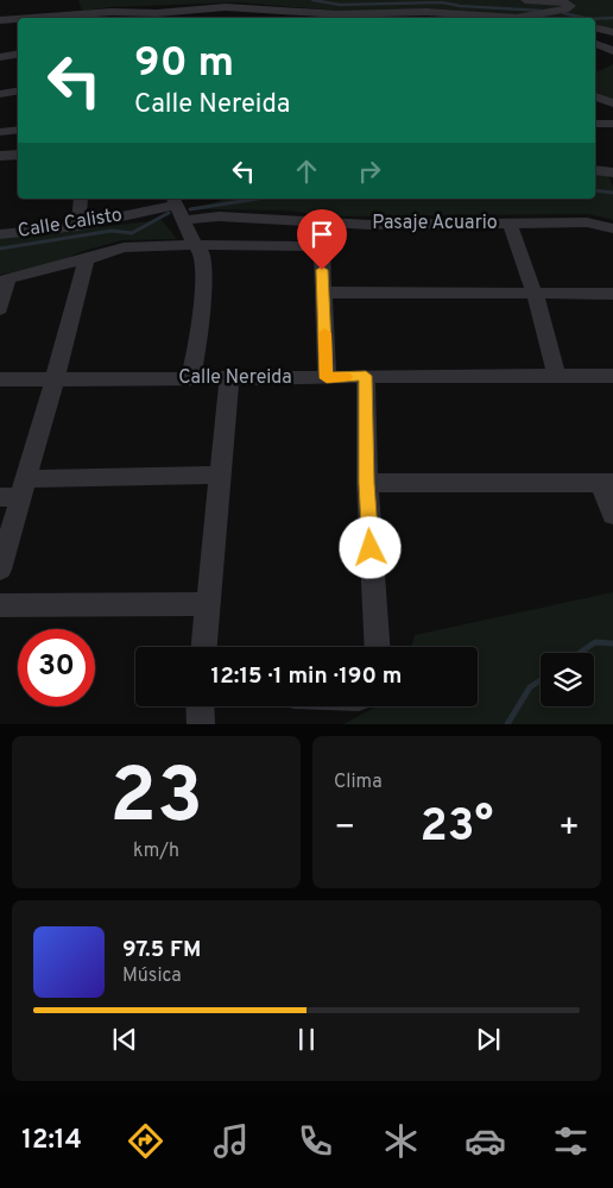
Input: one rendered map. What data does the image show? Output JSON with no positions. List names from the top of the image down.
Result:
{
  "streets": {
    "street": ["Calle Calisto", "Pasaje Acuario", "Calle Nereida"]
  },
  "crossings": [
    ["Calle Calisto", "Pasaje Acuario"]
  ],
  "page": {
    "turn": ["90 m", "Calle Nereida"],
    "limit": "30",
    "trip": "12:15 · 1 min · 190 m",
    "tile": [
      ["23", "km/h"],
      "Clima"
    ],
    "heat": ["−", "23°", "+"],
    "song": ["97.5 FM", "Música"],
    "tabs": "12:14"
  }
}
